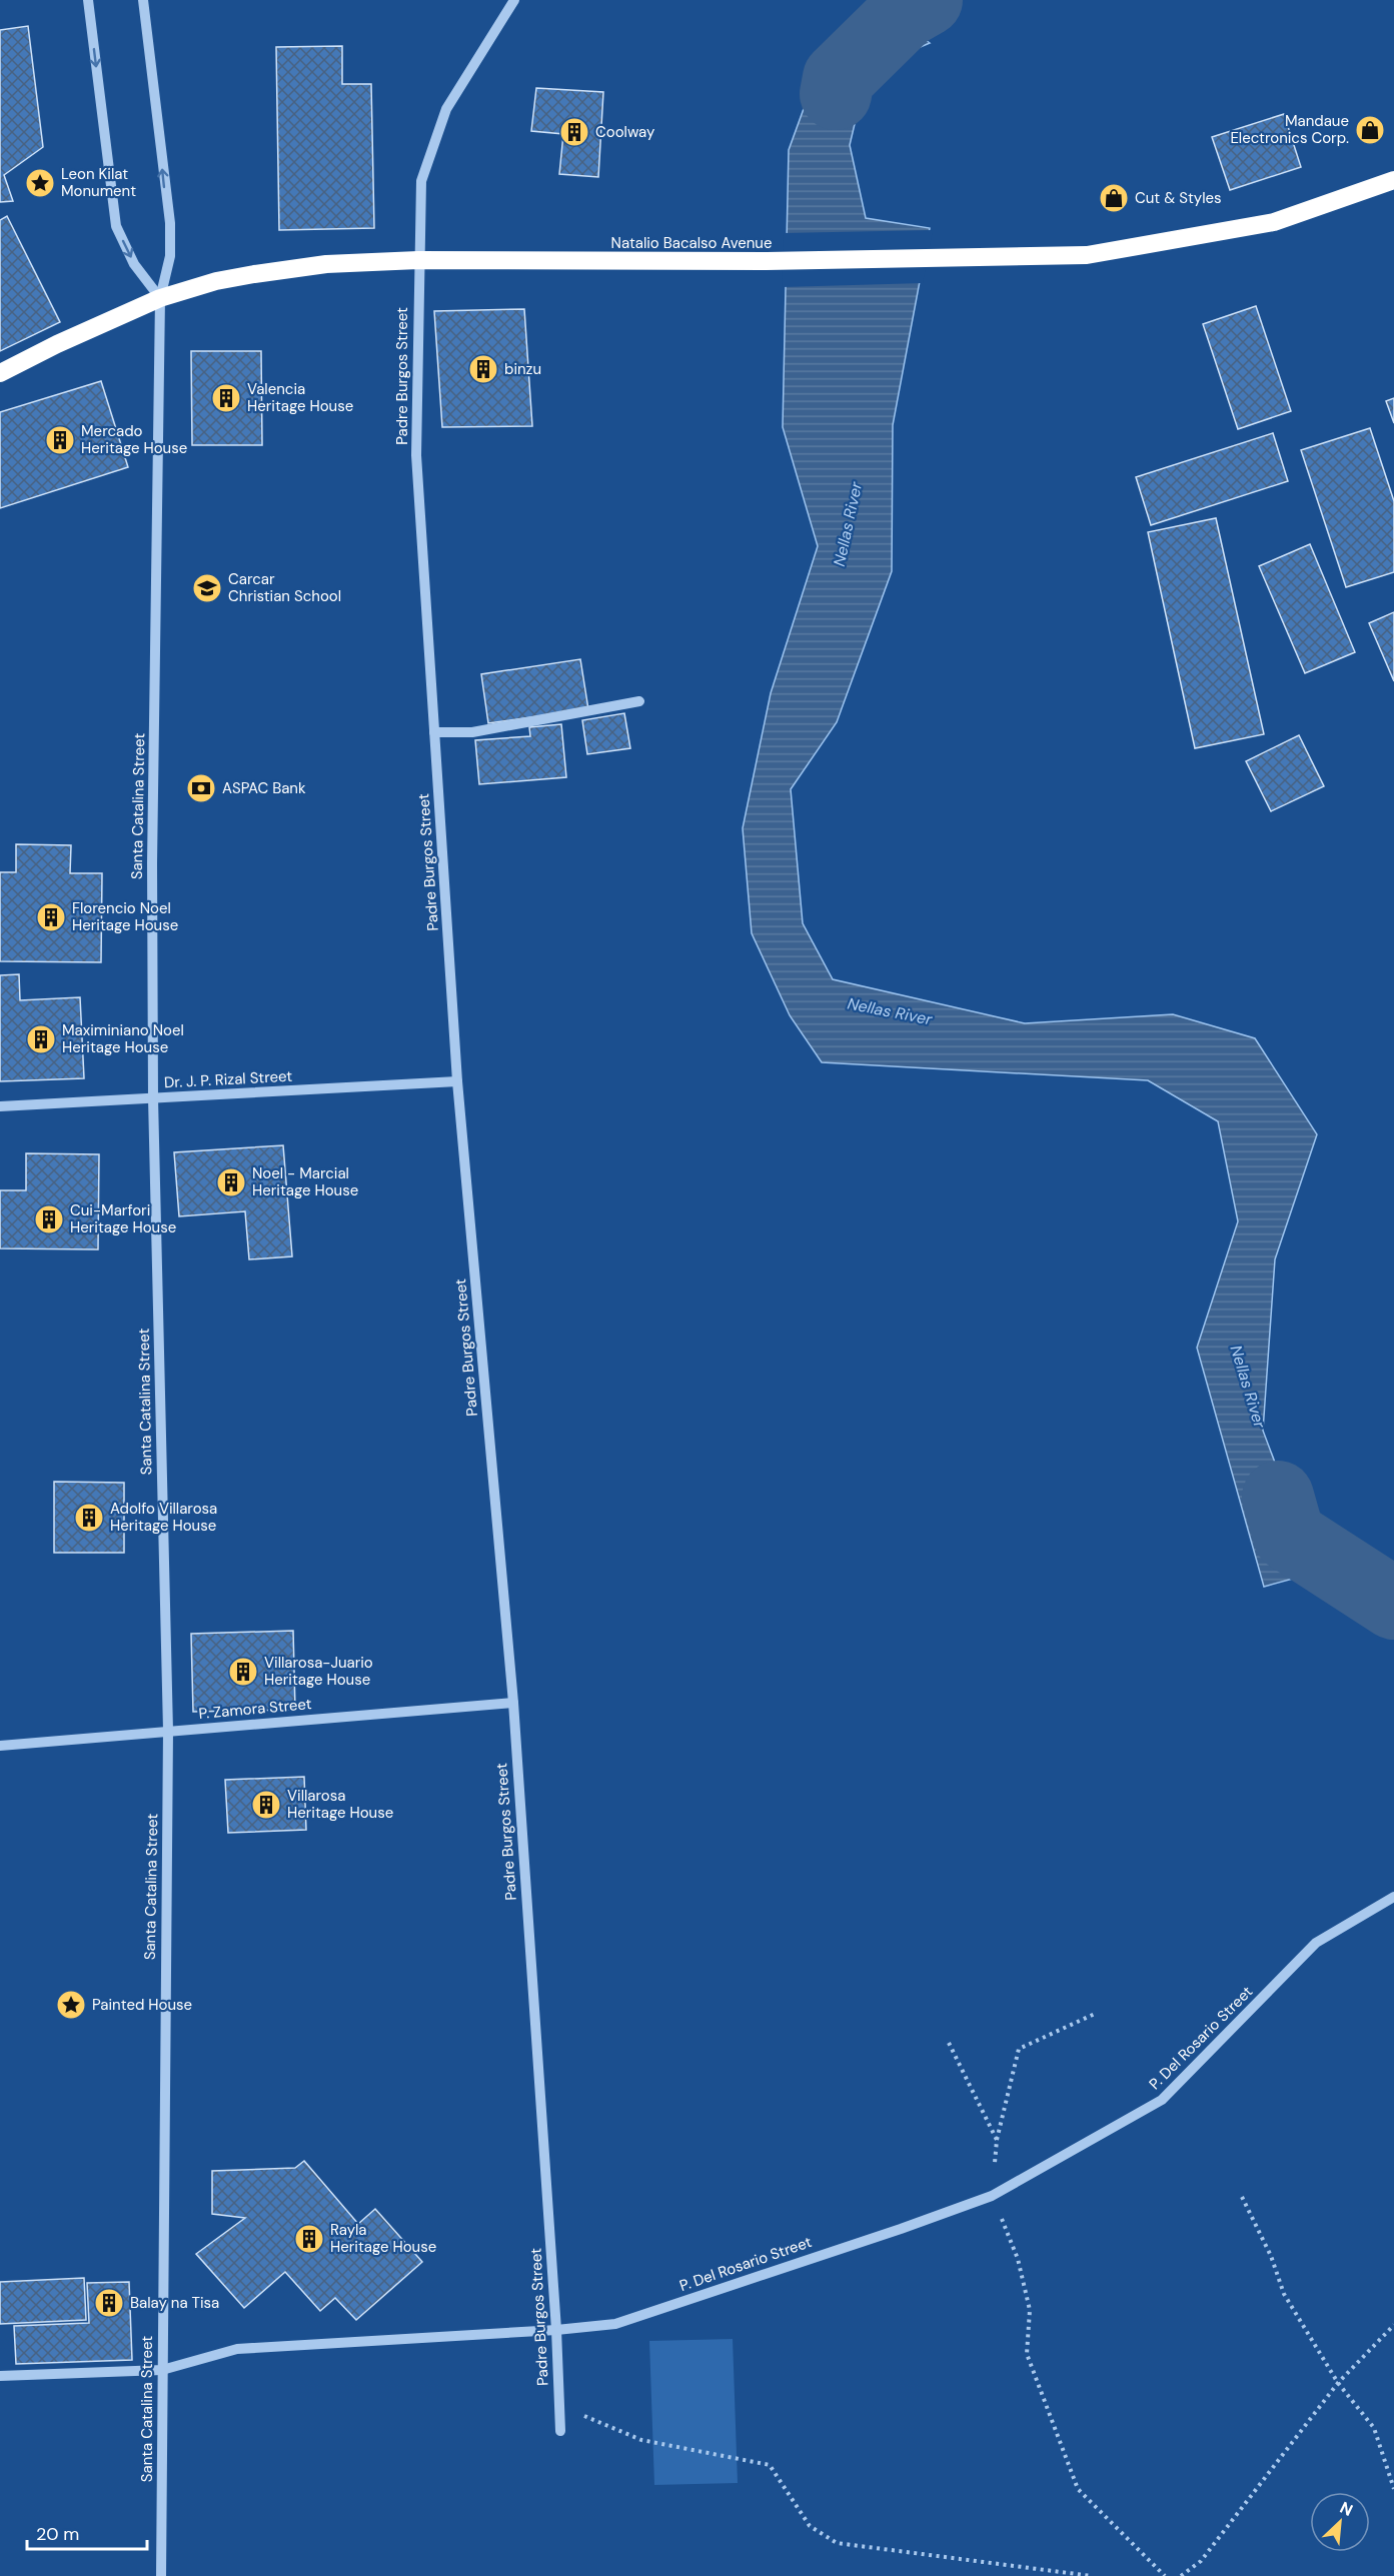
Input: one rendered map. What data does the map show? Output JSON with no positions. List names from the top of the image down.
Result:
{
  "streets": {
    "highway": ["Natalio Bacalso Avenue"],
    "street": [
      "Padre Burgos Street",
      "Santa Catalina Street",
      "Dr. J. P. Rizal Street",
      "P. Zamora Street",
      "P. Del Rosario Street"
    ]
  },
  "crossings": [
    ["Natalio Bacalso Avenue", "Padre Burgos Street"],
    ["Natalio Bacalso Avenue", "Santa Catalina Street"],
    ["Padre Burgos Street", "Dr. J. P. Rizal Street"],
    ["Padre Burgos Street", "P. Zamora Street"],
    ["Padre Burgos Street", "P. Del Rosario Street"],
    ["Santa Catalina Street", "Dr. J. P. Rizal Street"],
    ["Santa Catalina Street", "P. Zamora Street"],
    ["Santa Catalina Street", "P. Del Rosario Street"]
  ],
  "water": ["Nellas River"],
  "places": {
    "shop": ["Mandaue Electronics Corp.", "Cut & Styles"],
    "building": [
      "Coolway",
      "binzu",
      "Valencia Heritage House",
      "Mercado Heritage House",
      "Florencio Noel Heritage House",
      "Maximiniano Noel Heritage House",
      "Noel - Marcial Heritage House",
      "Cui-Marfori Heritage House",
      "Adolfo Villarosa Heritage House",
      "Villarosa-Juario Heritage House",
      "Villarosa Heritage House",
      "Rayla Heritage House",
      "Balay na Tisa"
    ],
    "place": ["Leon Kilat Monument", "Painted House"],
    "school or university": ["Carcar Christian School"],
    "bank": ["ASPAC Bank"]
  },
  "scale_bar": "20 m",
  "north": "top right"
}
